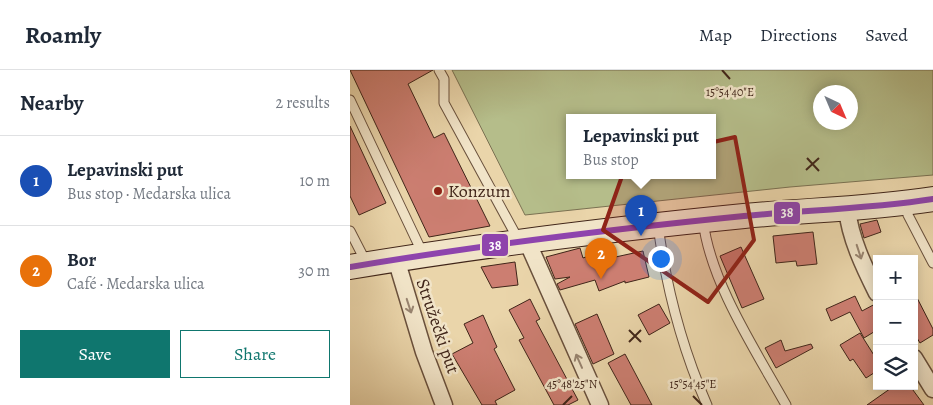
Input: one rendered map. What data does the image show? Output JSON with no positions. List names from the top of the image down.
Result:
{
  "streets": {
    "street": ["Stružečki put"]
  },
  "places": ["Konzum"],
  "lines": ["transit line 38"],
  "north": "bottom right",
  "page": {
    "header": "Roamly",
    "nav": ["Map", "Directions", "Saved"],
    "heading": ["Nearby", "2 results"],
    "popup": ["Lepavinski put", "Bus stop"],
    "list": [
      {
        "mark": "1",
        "name": "Lepavinski put",
        "note": "Bus stop · Medarska ulica",
        "value": "10 m"
      },
      {
        "mark": "2",
        "name": "Bor",
        "note": "Café · Medarska ulica",
        "value": "30 m"
      }
    ],
    "pins": ["1", "2"],
    "map_buttons": ["+", "−"],
    "buttons": ["Save", "Share"]
  },
  "coordinates": ["15°54'40\"E", "15°54'45\"E", "45°48'25\"N"]
}
